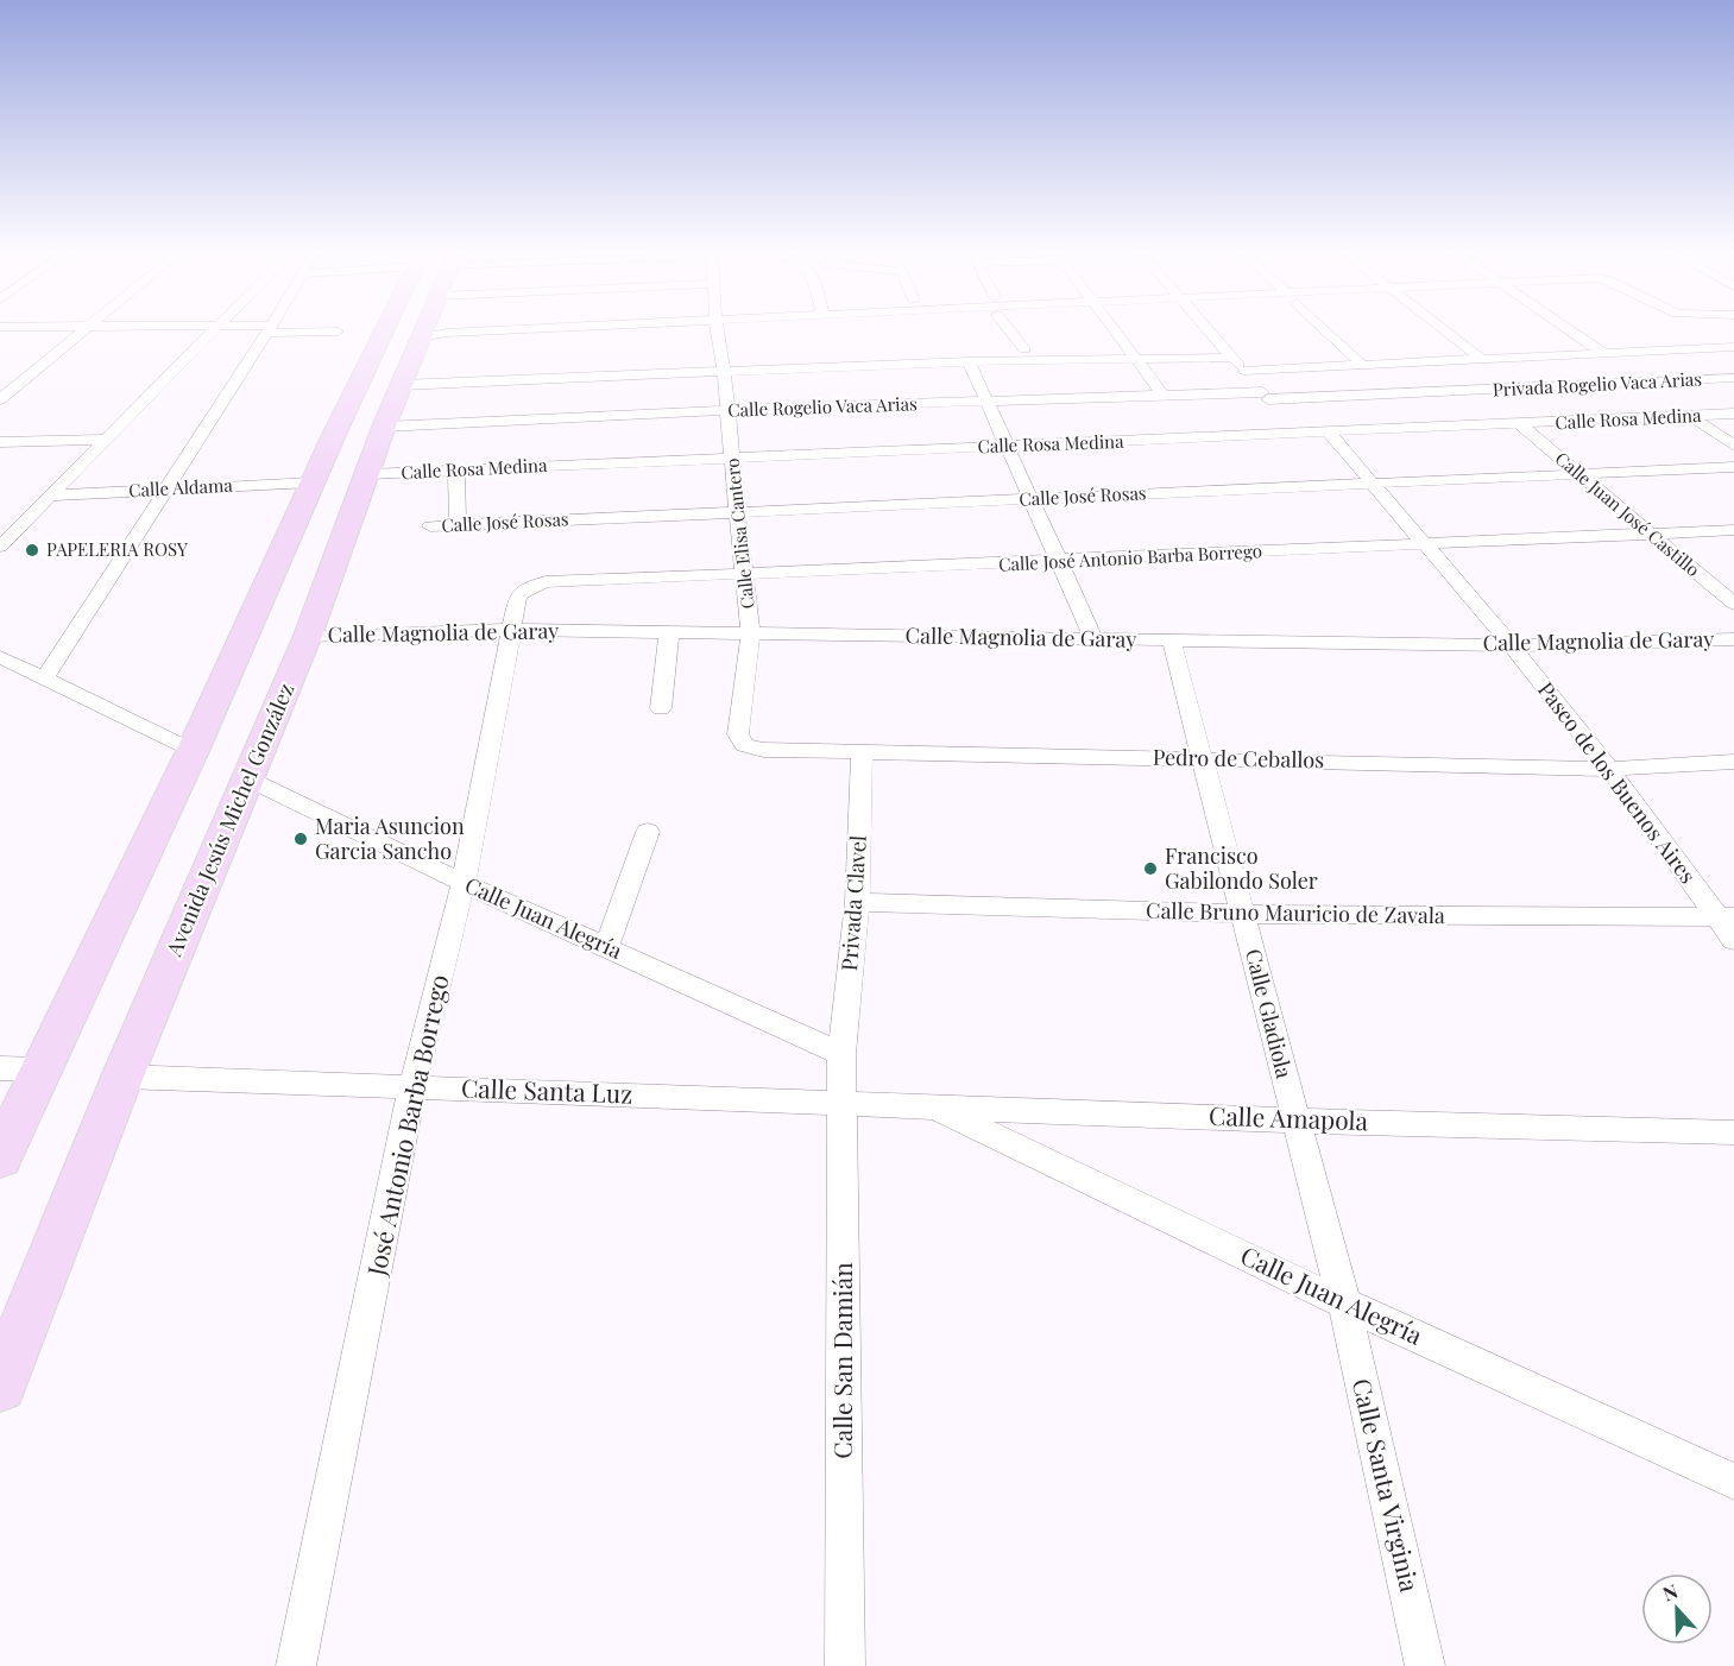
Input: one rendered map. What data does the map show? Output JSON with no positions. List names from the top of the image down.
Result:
{
  "streets": {
    "main road": ["Avenida Jesús Michel González"],
    "street": [
      "Privada Rogelio Vaca Arias",
      "Calle Rogelio Vaca Arias",
      "Calle Rosa Medina",
      "Calle Aldama",
      "Calle José Rosas",
      "Calle Juan José Castillo",
      "Calle Elisa Cantero",
      "Calle José Antonio Barba Borrego",
      "Calle Magnolia de Garay",
      "Pedro de Ceballos",
      "Paseo de los Buenos Aires",
      "Privada Clavel",
      "Calle Bruno Mauricio de Zavala",
      "Calle Juan Alegría",
      "Calle Gladiola",
      "Calle Santa Luz",
      "Calle Amapola",
      "José Antonio Barba Borrego",
      "Calle San Damián",
      "Calle Santa Virginia"
    ]
  },
  "crossings": [
    ["Privada Rogelio Vaca Arias", "Calle Rogelio Vaca Arias"],
    ["Calle Rogelio Vaca Arias", "Calle Elisa Cantero"],
    ["Calle Rogelio Vaca Arias", "Avenida Jesús Michel González"],
    ["Calle Rosa Medina", "Calle Juan José Castillo"],
    ["Calle Rosa Medina", "Calle Elisa Cantero"],
    ["Calle Rosa Medina", "Paseo de los Buenos Aires"],
    ["Calle Rosa Medina", "Avenida Jesús Michel González"],
    ["Calle José Rosas", "Calle Juan José Castillo"],
    ["Calle José Rosas", "Calle Elisa Cantero"],
    ["Calle José Rosas", "Paseo de los Buenos Aires"],
    ["Calle Juan José Castillo", "Calle José Antonio Barba Borrego"],
    ["Calle Elisa Cantero", "Calle José Antonio Barba Borrego"],
    ["Calle Elisa Cantero", "Calle Magnolia de Garay"],
    ["Calle Elisa Cantero", "Pedro de Ceballos"],
    ["Calle José Antonio Barba Borrego", "Paseo de los Buenos Aires"],
    ["Calle José Antonio Barba Borrego", "José Antonio Barba Borrego"],
    ["Calle Magnolia de Garay", "Paseo de los Buenos Aires"],
    ["Calle Magnolia de Garay", "Avenida Jesús Michel González"],
    ["Calle Magnolia de Garay", "Calle Gladiola"],
    ["Calle Magnolia de Garay", "José Antonio Barba Borrego"],
    ["Pedro de Ceballos", "Paseo de los Buenos Aires"],
    ["Pedro de Ceballos", "Privada Clavel"],
    ["Pedro de Ceballos", "Calle Gladiola"],
    ["Paseo de los Buenos Aires", "Calle Bruno Mauricio de Zavala"],
    ["Avenida Jesús Michel González", "Calle Juan Alegría"],
    ["Avenida Jesús Michel González", "Calle Santa Luz"],
    ["Privada Clavel", "Calle Bruno Mauricio de Zavala"],
    ["Privada Clavel", "Calle Juan Alegría"],
    ["Privada Clavel", "Calle San Damián"],
    ["Calle Bruno Mauricio de Zavala", "Calle Gladiola"],
    ["Calle Juan Alegría", "Calle Gladiola"],
    ["Calle Juan Alegría", "Calle Amapola"],
    ["Calle Juan Alegría", "José Antonio Barba Borrego"],
    ["Calle Juan Alegría", "Calle San Damián"],
    ["Calle Juan Alegría", "Calle Santa Virginia"],
    ["Calle Gladiola", "Calle Amapola"],
    ["Calle Gladiola", "Calle Santa Virginia"],
    ["Calle Santa Luz", "Calle Amapola"],
    ["Calle Santa Luz", "José Antonio Barba Borrego"],
    ["Calle Santa Luz", "Calle San Damián"],
    ["Calle Amapola", "Calle San Damián"]
  ],
  "places": ["PAPELERIA ROSY", "Maria Asuncion Garcia Sancho", "Francisco Gabilondo Soler"],
  "north": "top"
}
